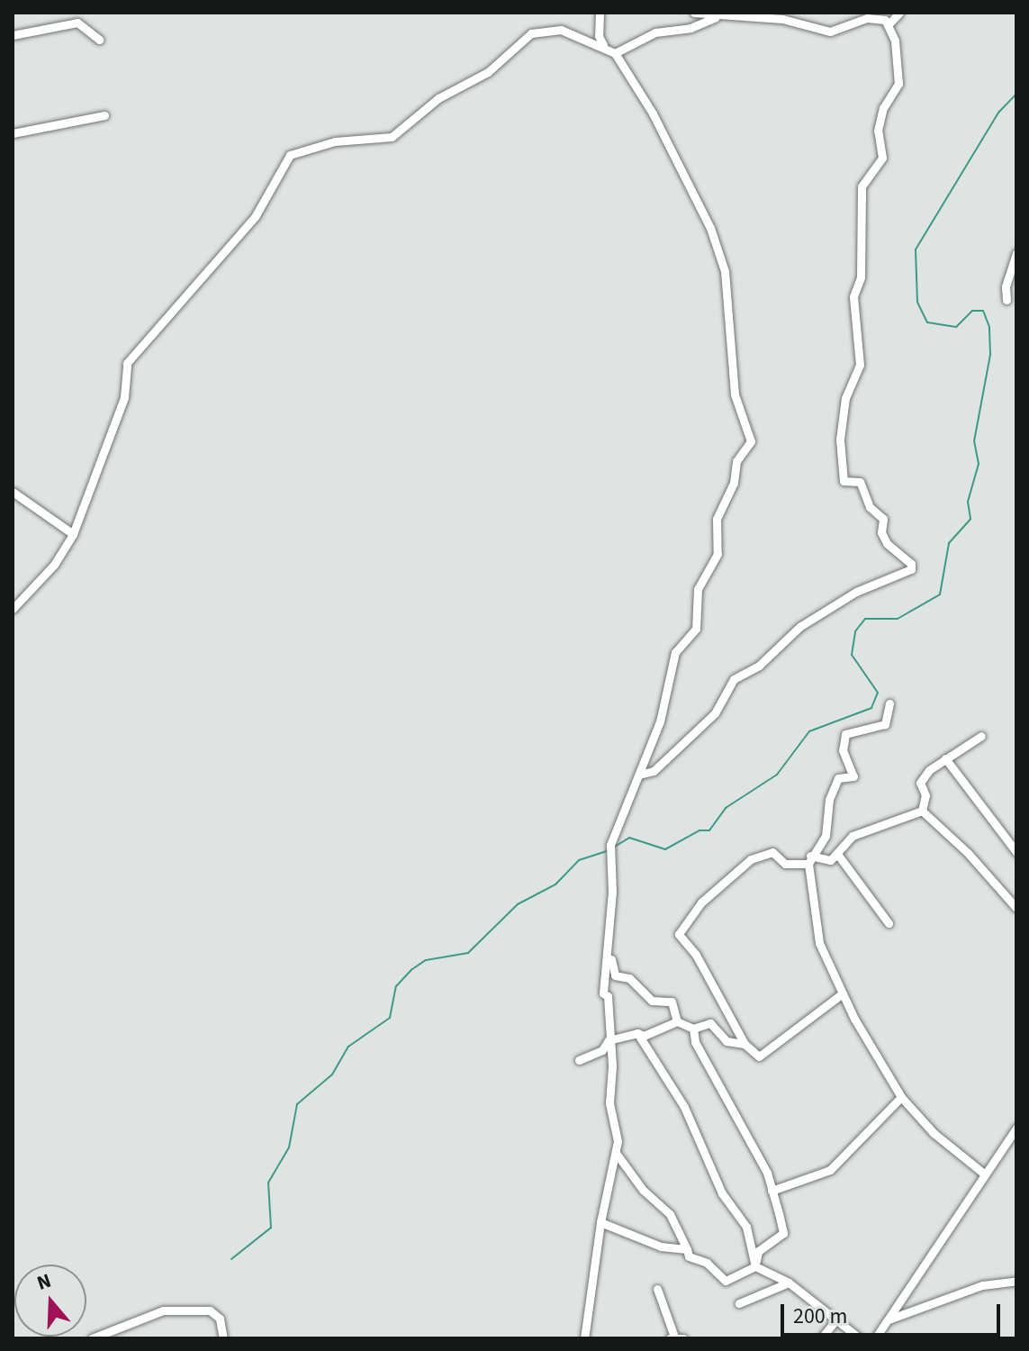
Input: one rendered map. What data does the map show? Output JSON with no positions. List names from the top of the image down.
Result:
{
  "scale_bar": "200 m",
  "north": "top"
}
